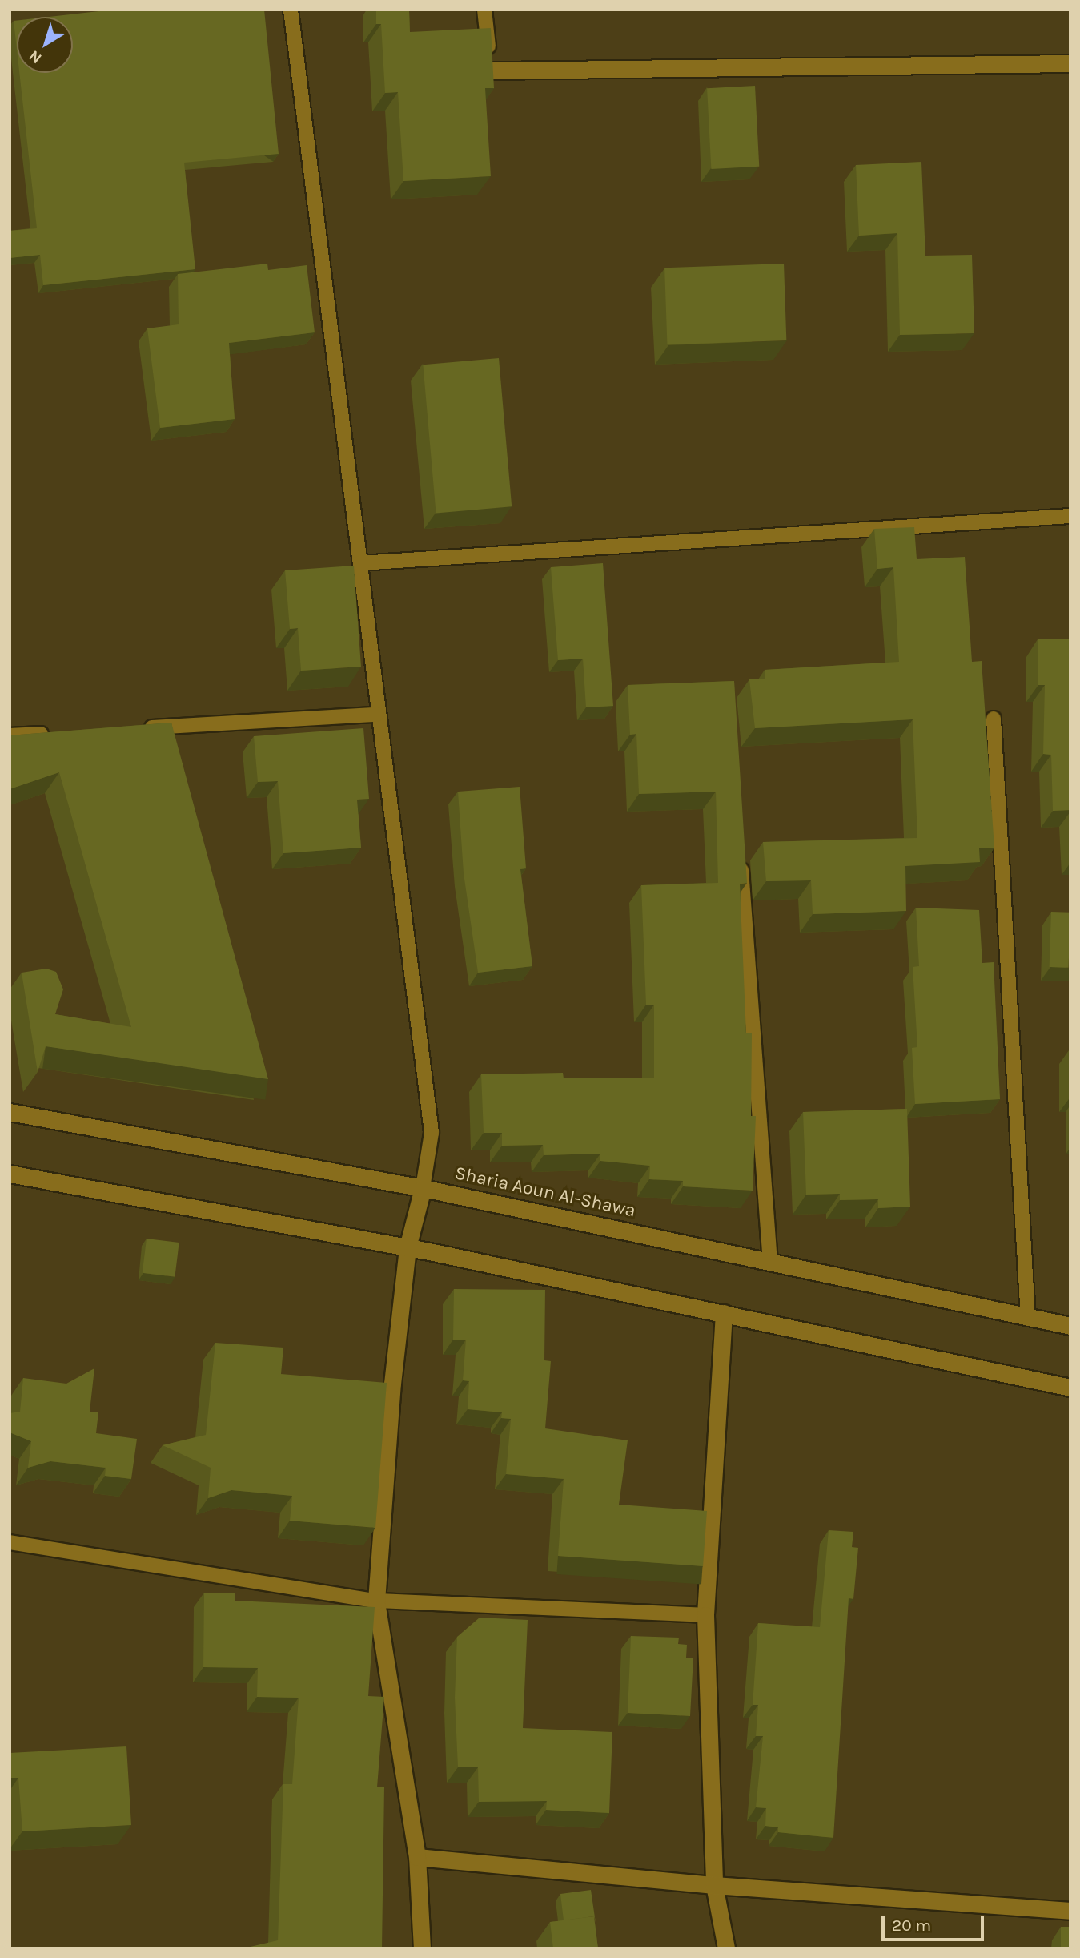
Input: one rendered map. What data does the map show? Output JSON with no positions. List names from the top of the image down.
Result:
{
  "streets": {
    "street": ["Sharia Aoun Al-Shawa"]
  },
  "scale_bar": "20 m",
  "north": "bottom left"
}
